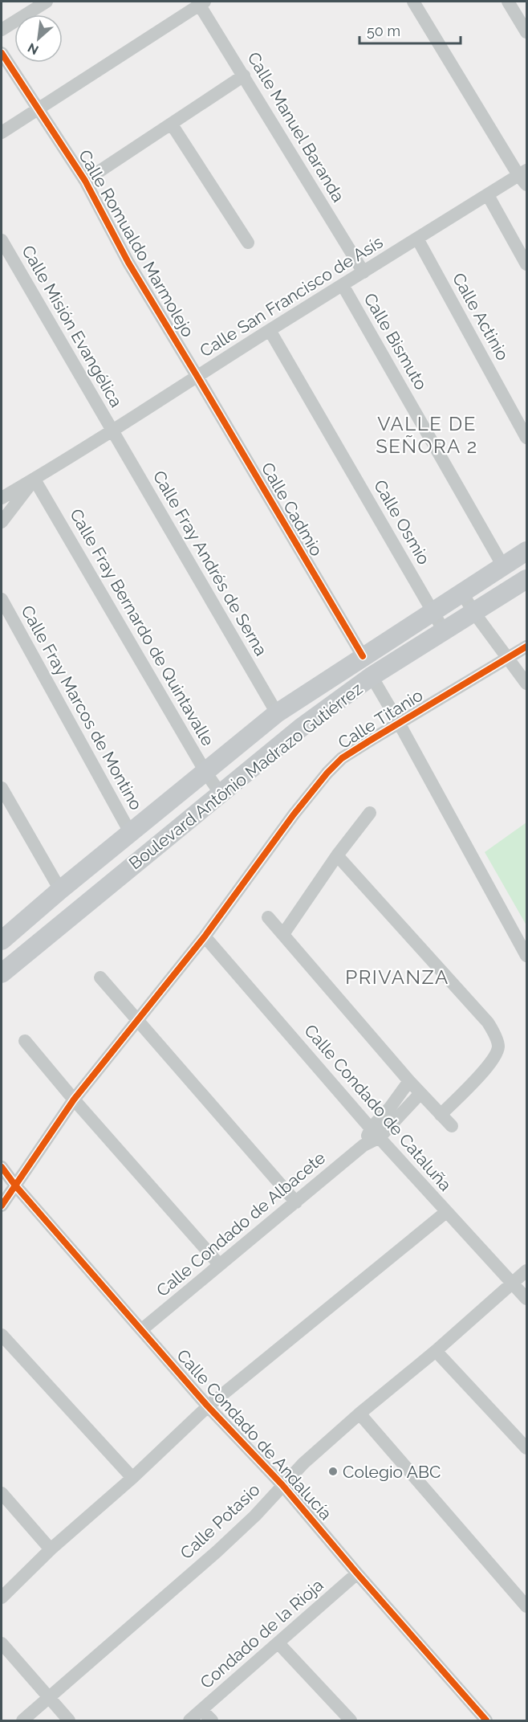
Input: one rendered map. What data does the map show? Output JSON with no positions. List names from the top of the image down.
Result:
{
  "streets": {
    "street": [
      "Calle Manuel Baranda",
      "Calle Romualdo Marmolejo",
      "Calle San Francisco de Asís",
      "Calle Actinio",
      "Calle Misión Evangélica",
      "Calle Bismuto",
      "Calle Cadmio",
      "Calle Osmio",
      "Calle Fray Andrés de Serna",
      "Calle Fray Bernardo de Quintavalle",
      "Calle Fray Marcos de Montino",
      "Calle Titanio",
      "Boulevard Antônio Madrazo Gutiérrez",
      "Calle Condado de Cataluña",
      "Calle Condado de Albacete",
      "Calle Condado de Andalucía",
      "Calle Potasio",
      "Condado de la Rioja"
    ]
  },
  "crossings": [
    ["Calle Manuel Baranda", "Calle San Francisco de Asís"],
    ["Calle Romualdo Marmolejo", "Calle San Francisco de Asís"],
    ["Calle Romualdo Marmolejo", "Calle Cadmio"],
    ["Calle San Francisco de Asís", "Calle Actinio"],
    ["Calle San Francisco de Asís", "Calle Misión Evangélica"],
    ["Calle San Francisco de Asís", "Calle Bismuto"],
    ["Calle San Francisco de Asís", "Calle Cadmio"],
    ["Calle San Francisco de Asís", "Calle Osmio"],
    ["Calle San Francisco de Asís", "Calle Fray Andrés de Serna"],
    ["Calle San Francisco de Asís", "Calle Fray Bernardo de Quintavalle"],
    ["Calle Misión Evangélica", "Calle Fray Andrés de Serna"],
    ["Calle Bismuto", "Boulevard Antônio Madrazo Gutiérrez"],
    ["Calle Cadmio", "Boulevard Antônio Madrazo Gutiérrez"],
    ["Calle Osmio", "Boulevard Antônio Madrazo Gutiérrez"],
    ["Calle Fray Andrés de Serna", "Boulevard Antônio Madrazo Gutiérrez"],
    ["Calle Fray Bernardo de Quintavalle", "Boulevard Antônio Madrazo Gutiérrez"],
    ["Calle Fray Marcos de Montino", "Boulevard Antônio Madrazo Gutiérrez"],
    ["Calle Titanio", "Calle Condado de Cataluña"],
    ["Calle Titanio", "Calle Condado de Andalucía"],
    ["Calle Condado de Cataluña", "Calle Condado de Albacete"],
    ["Calle Condado de Cataluña", "Calle Potasio"],
    ["Calle Condado de Albacete", "Calle Condado de Andalucía"],
    ["Calle Condado de Andalucía", "Calle Potasio"],
    ["Calle Condado de Andalucía", "Condado de la Rioja"]
  ],
  "districts": ["VALLE DE SEÑORA 2", "PRIVANZA"],
  "places": ["Colegio ABC"],
  "scale_bar": "50 m",
  "north": "bottom left"
}
